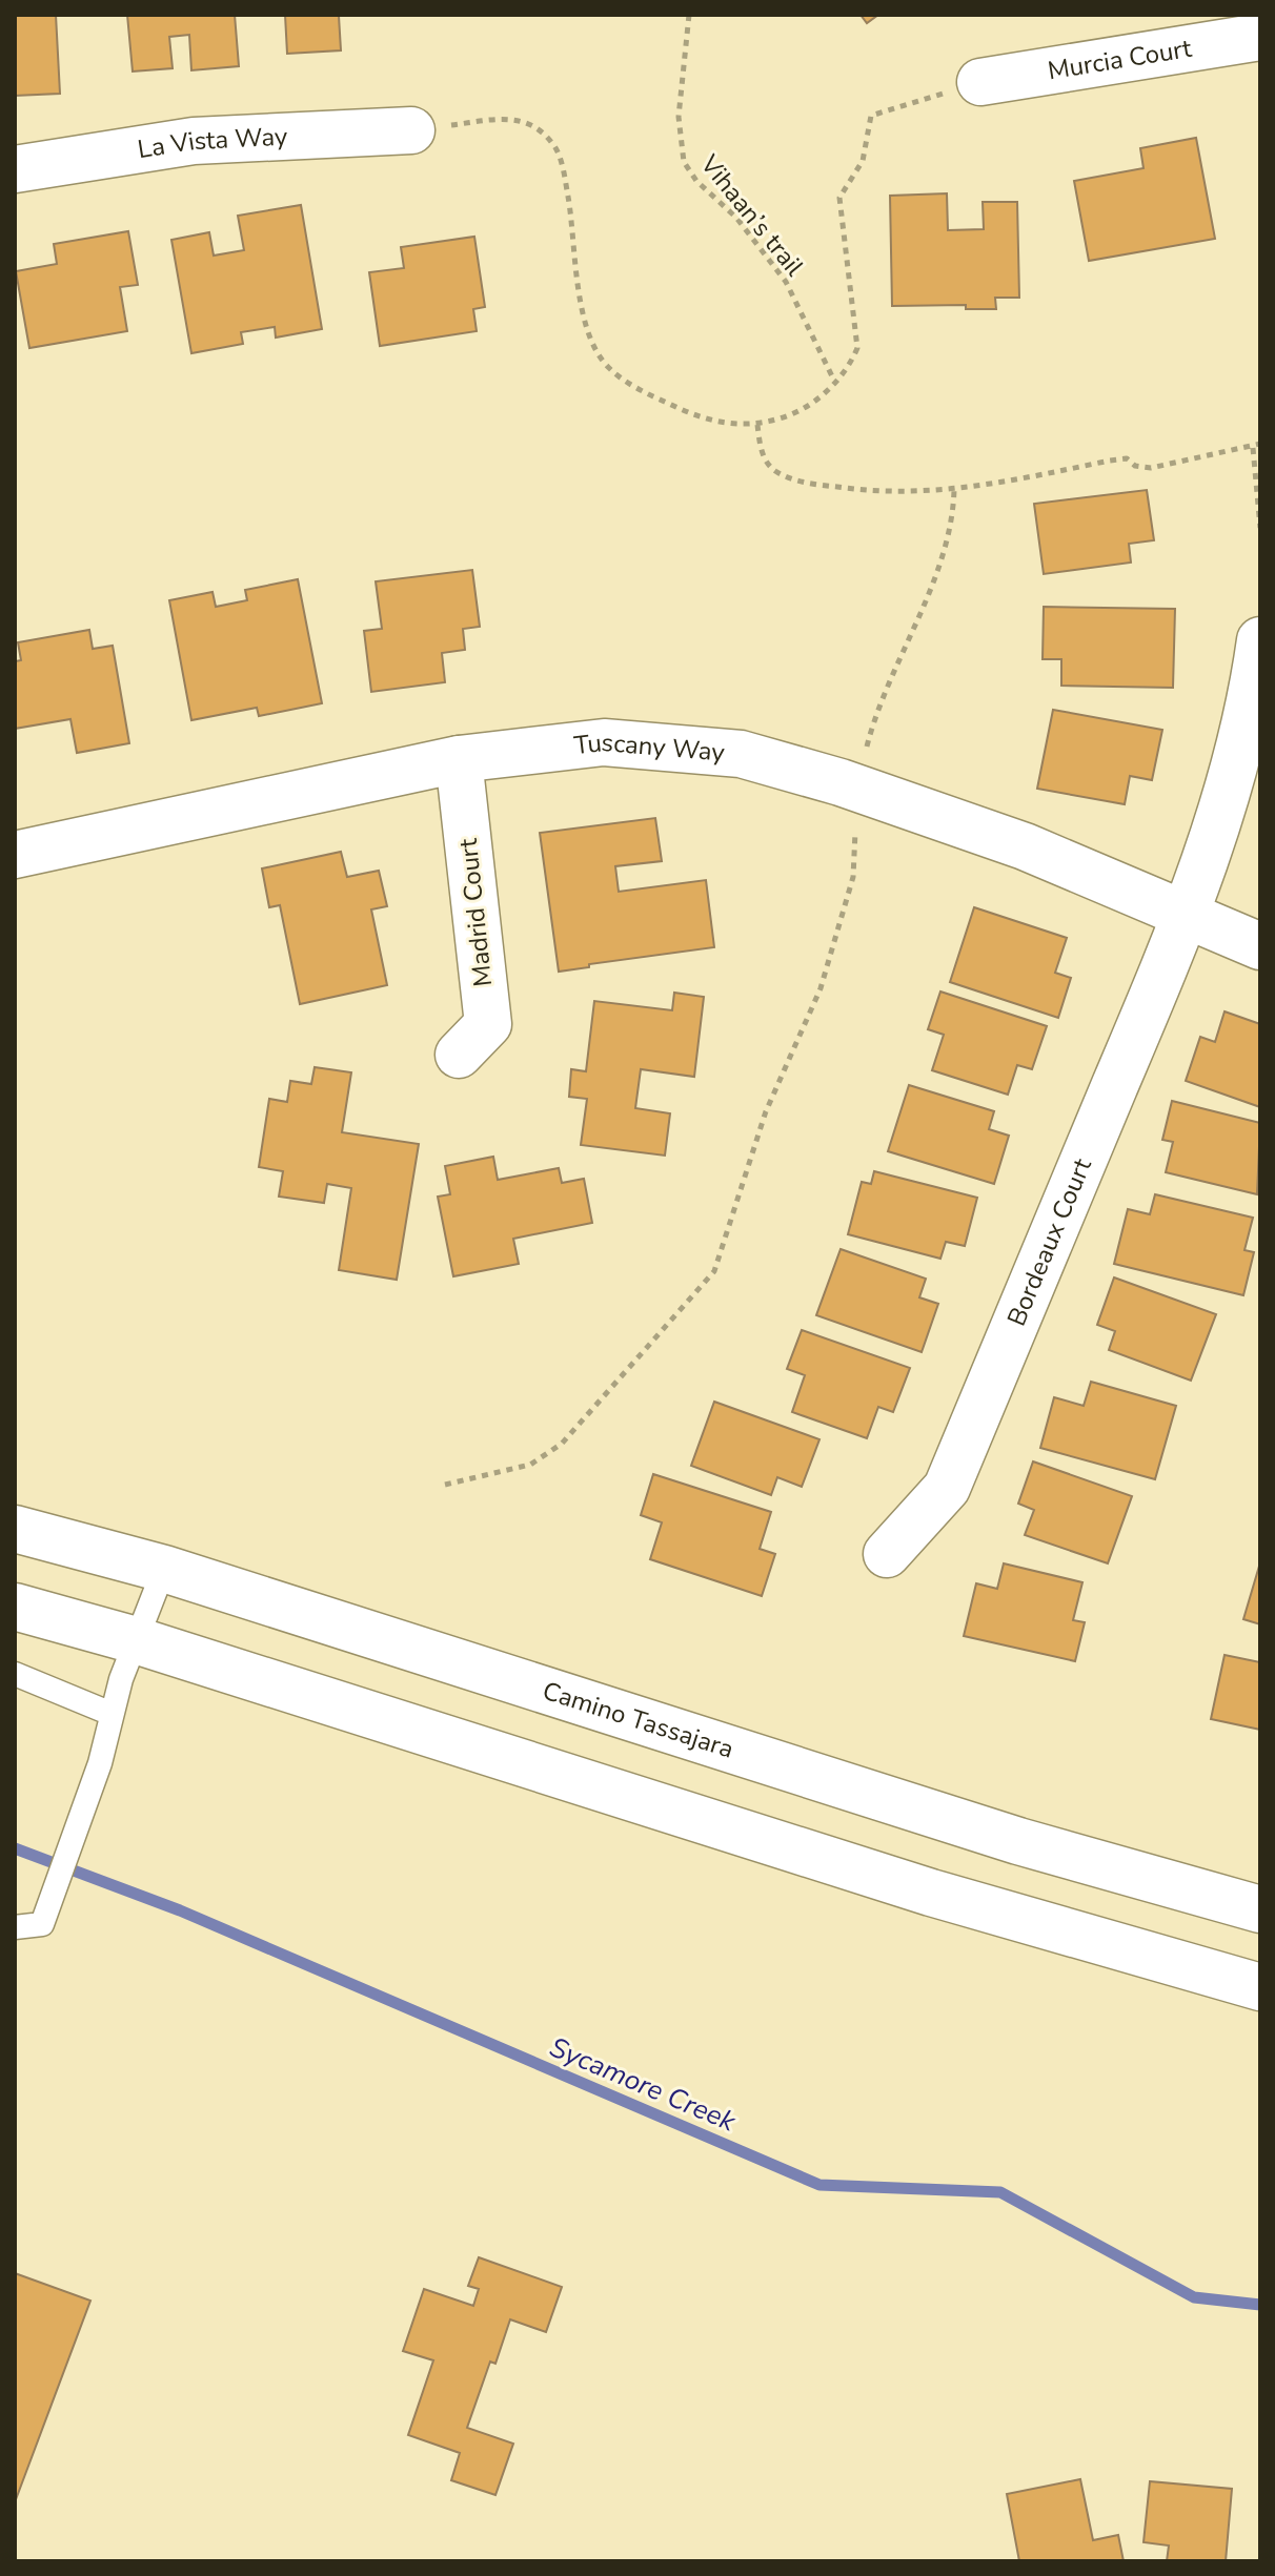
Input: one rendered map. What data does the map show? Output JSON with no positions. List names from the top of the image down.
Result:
{
  "streets": {
    "street": [
      "Murcia Court",
      "La Vista Way",
      "Tuscany Way",
      "Madrid Court",
      "Bordeaux Court",
      "Camino Tassajara"
    ],
    "path": ["Vihaan’s trail"]
  },
  "crossings": [
    ["Tuscany Way", "Madrid Court"],
    ["Tuscany Way", "Bordeaux Court"]
  ],
  "water": ["Sycamore Creek"]
}
